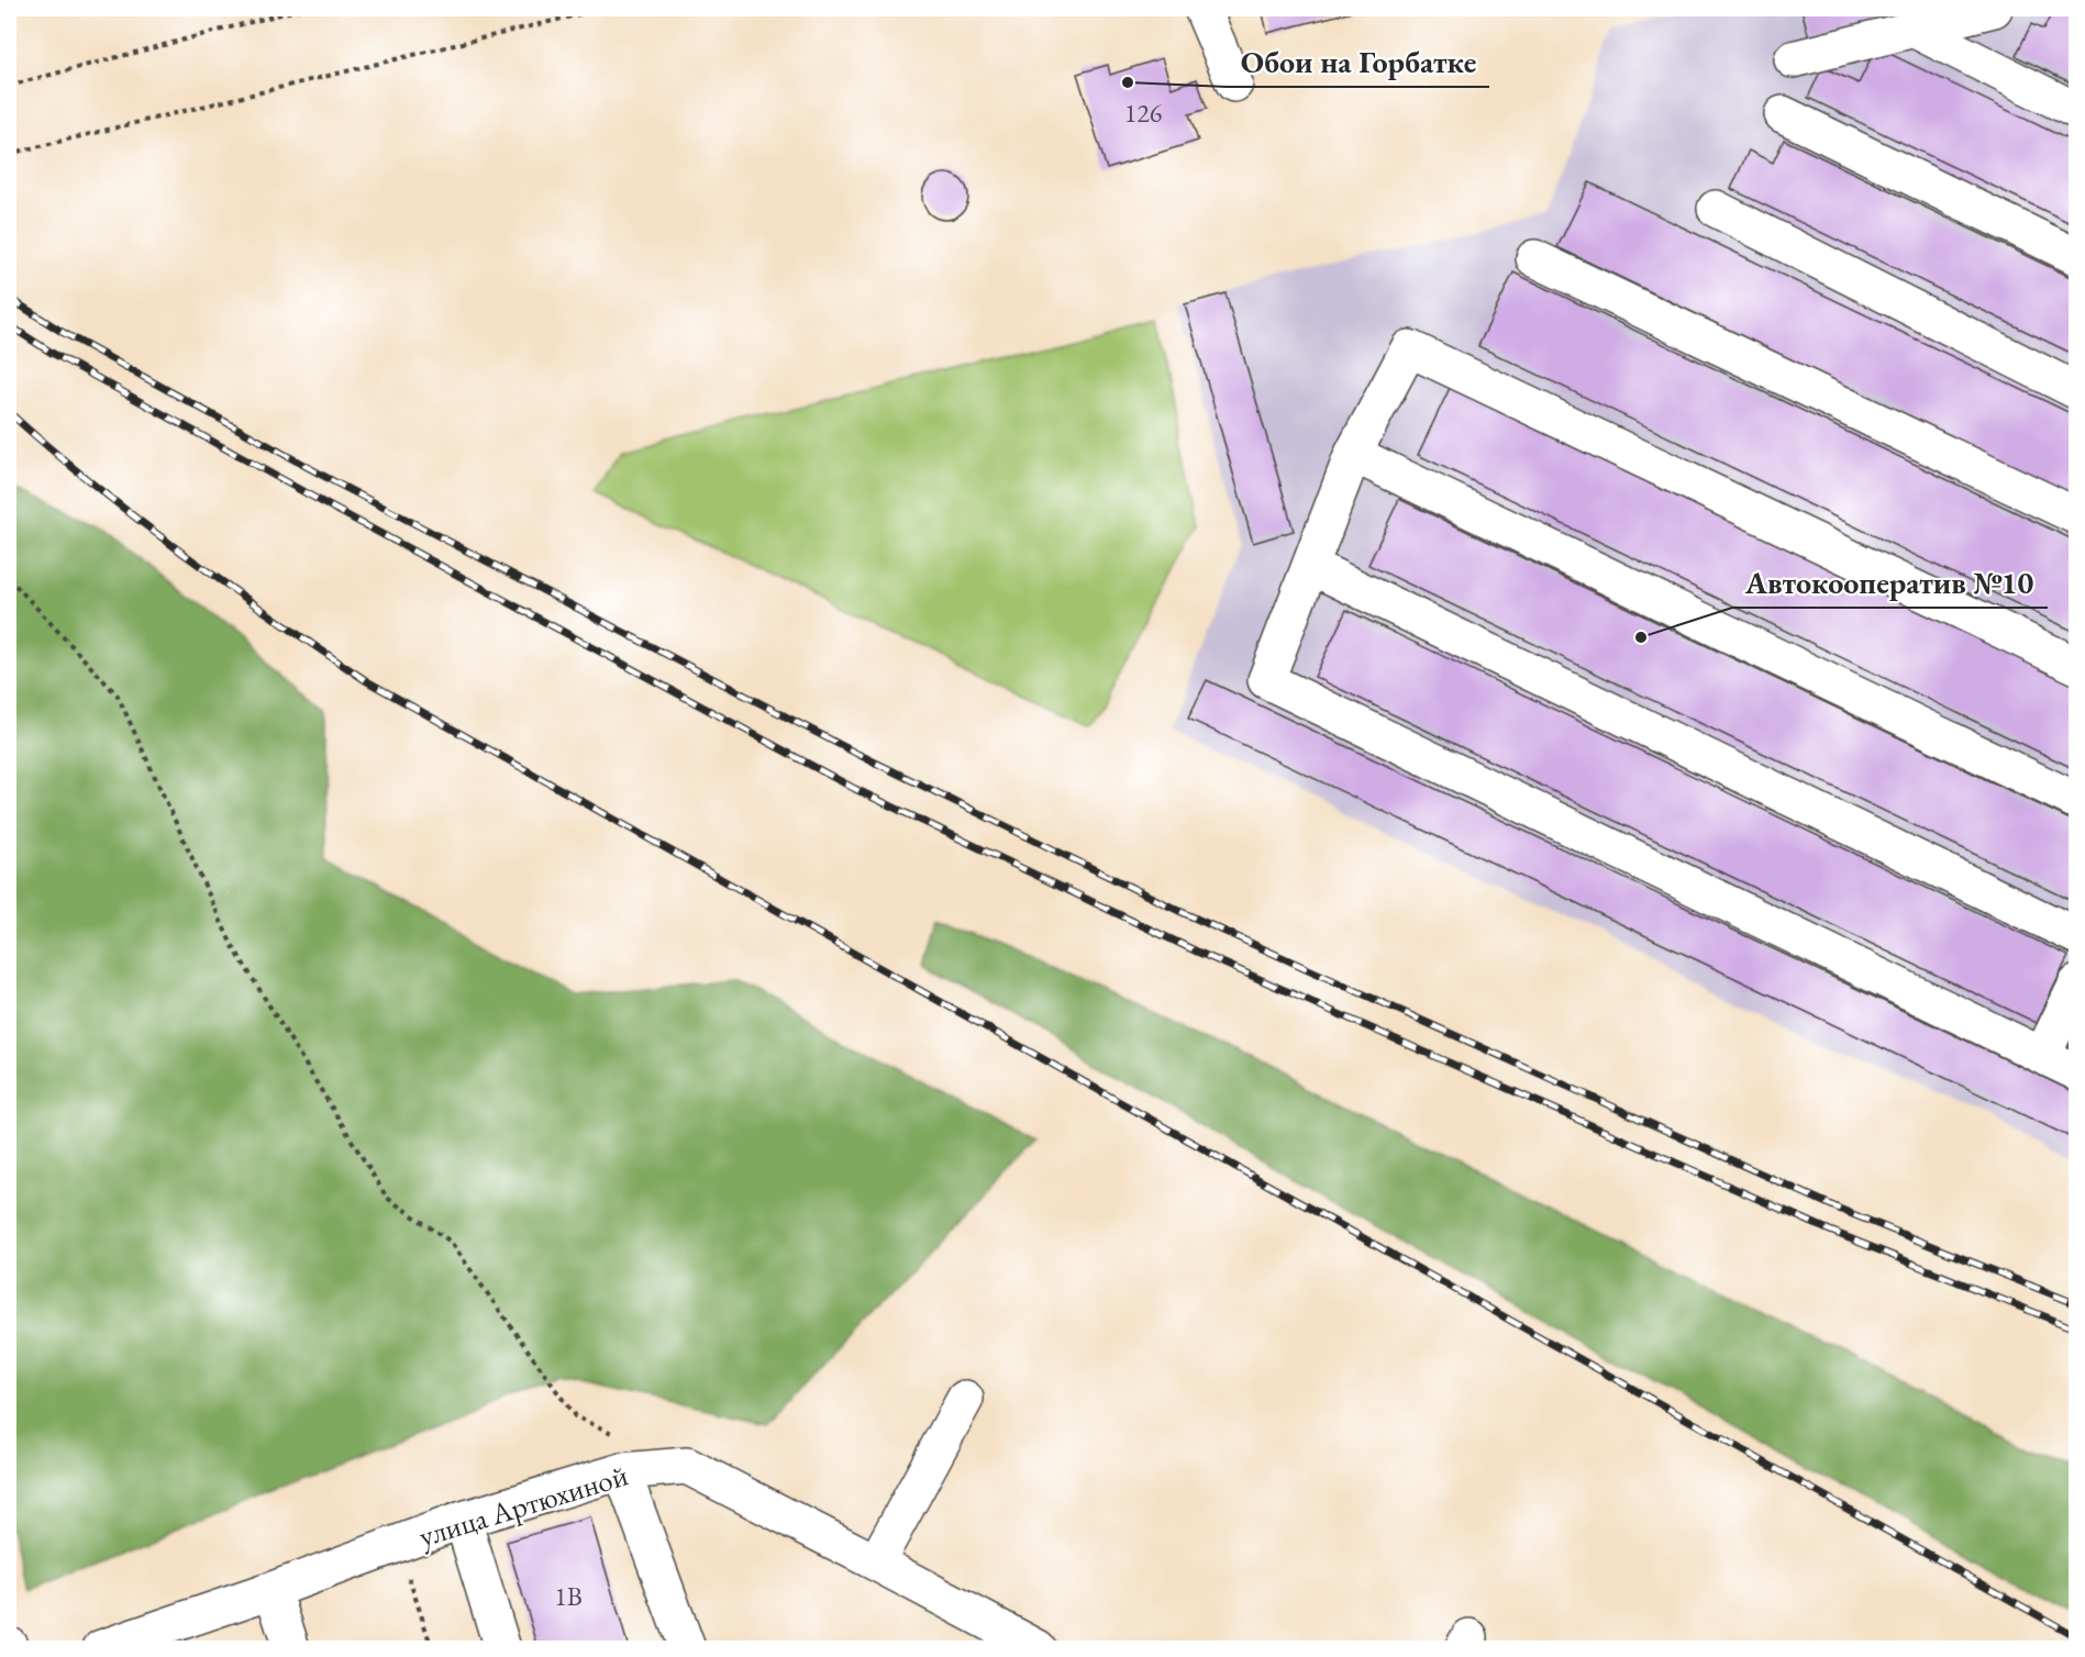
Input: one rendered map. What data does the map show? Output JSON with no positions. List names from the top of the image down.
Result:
{
  "streets": {
    "street": ["улица Артюхиной"]
  },
  "places": ["Обои на Горбатке", "Автокооператив №10"],
  "house_numbers": ["126", "1В"]
}
